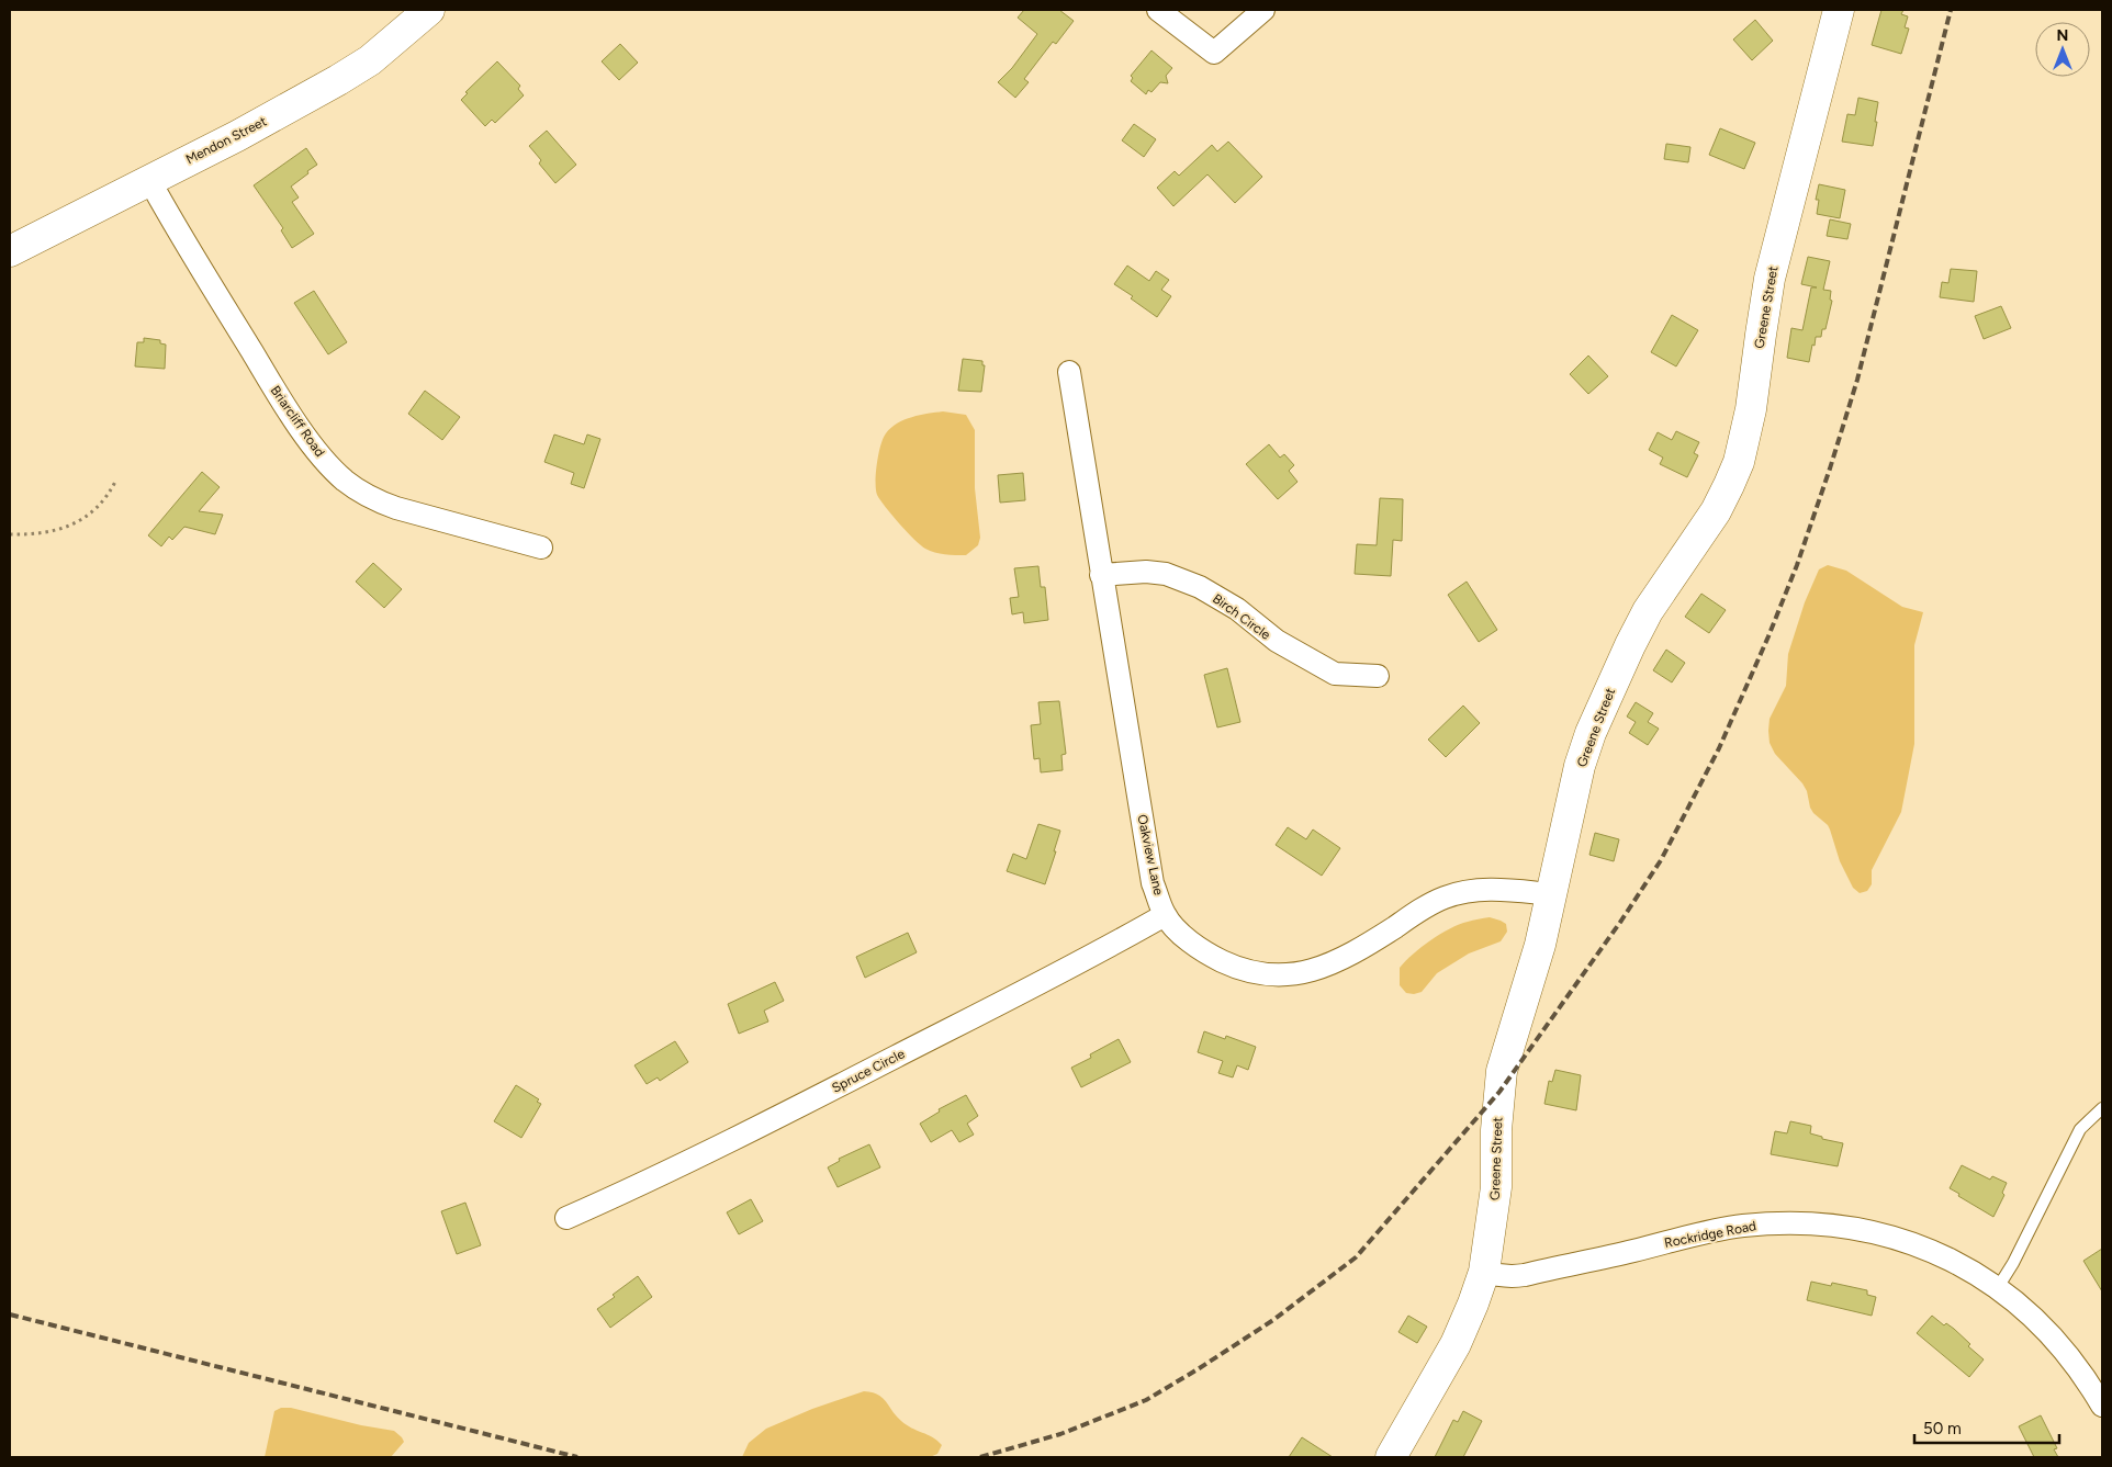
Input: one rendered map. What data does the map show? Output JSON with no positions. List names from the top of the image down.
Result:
{
  "streets": {
    "street": [
      "Mendon Street",
      "Greene Street",
      "Briarcliff Road",
      "Birch Circle",
      "Oakview Lane",
      "Spruce Circle",
      "Rockridge Road"
    ]
  },
  "crossings": [
    ["Mendon Street", "Briarcliff Road"],
    ["Greene Street", "Oakview Lane"],
    ["Greene Street", "Rockridge Road"],
    ["Birch Circle", "Oakview Lane"],
    ["Oakview Lane", "Spruce Circle"]
  ],
  "scale_bar": "50 m",
  "north": "top"
}
